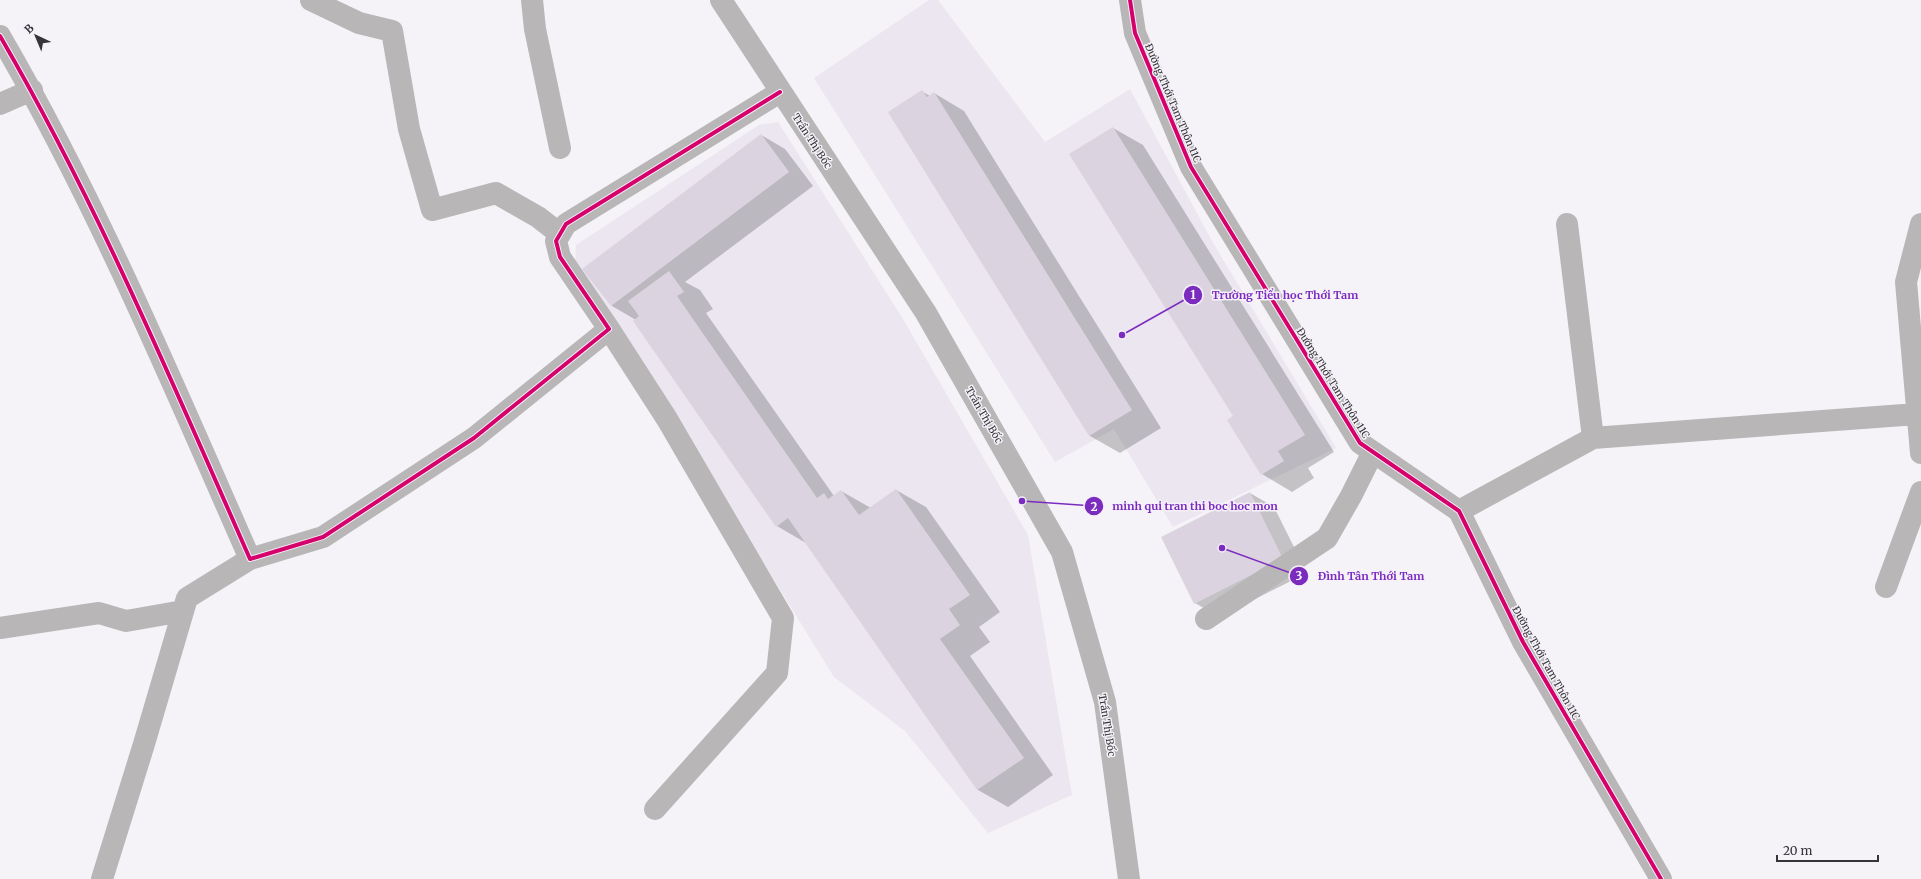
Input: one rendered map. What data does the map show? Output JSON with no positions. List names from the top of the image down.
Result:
{
  "streets": {
    "street": ["Đường Thới Tam Thôn 11C", "Trần Thị Bốc"]
  },
  "places": ["Trường Tiểu học Thới Tam", "minh qui tran thi boc hoc mon", "Đình Tân Thới Tam"],
  "scale_bar": "20 m",
  "north": "top left"
}
